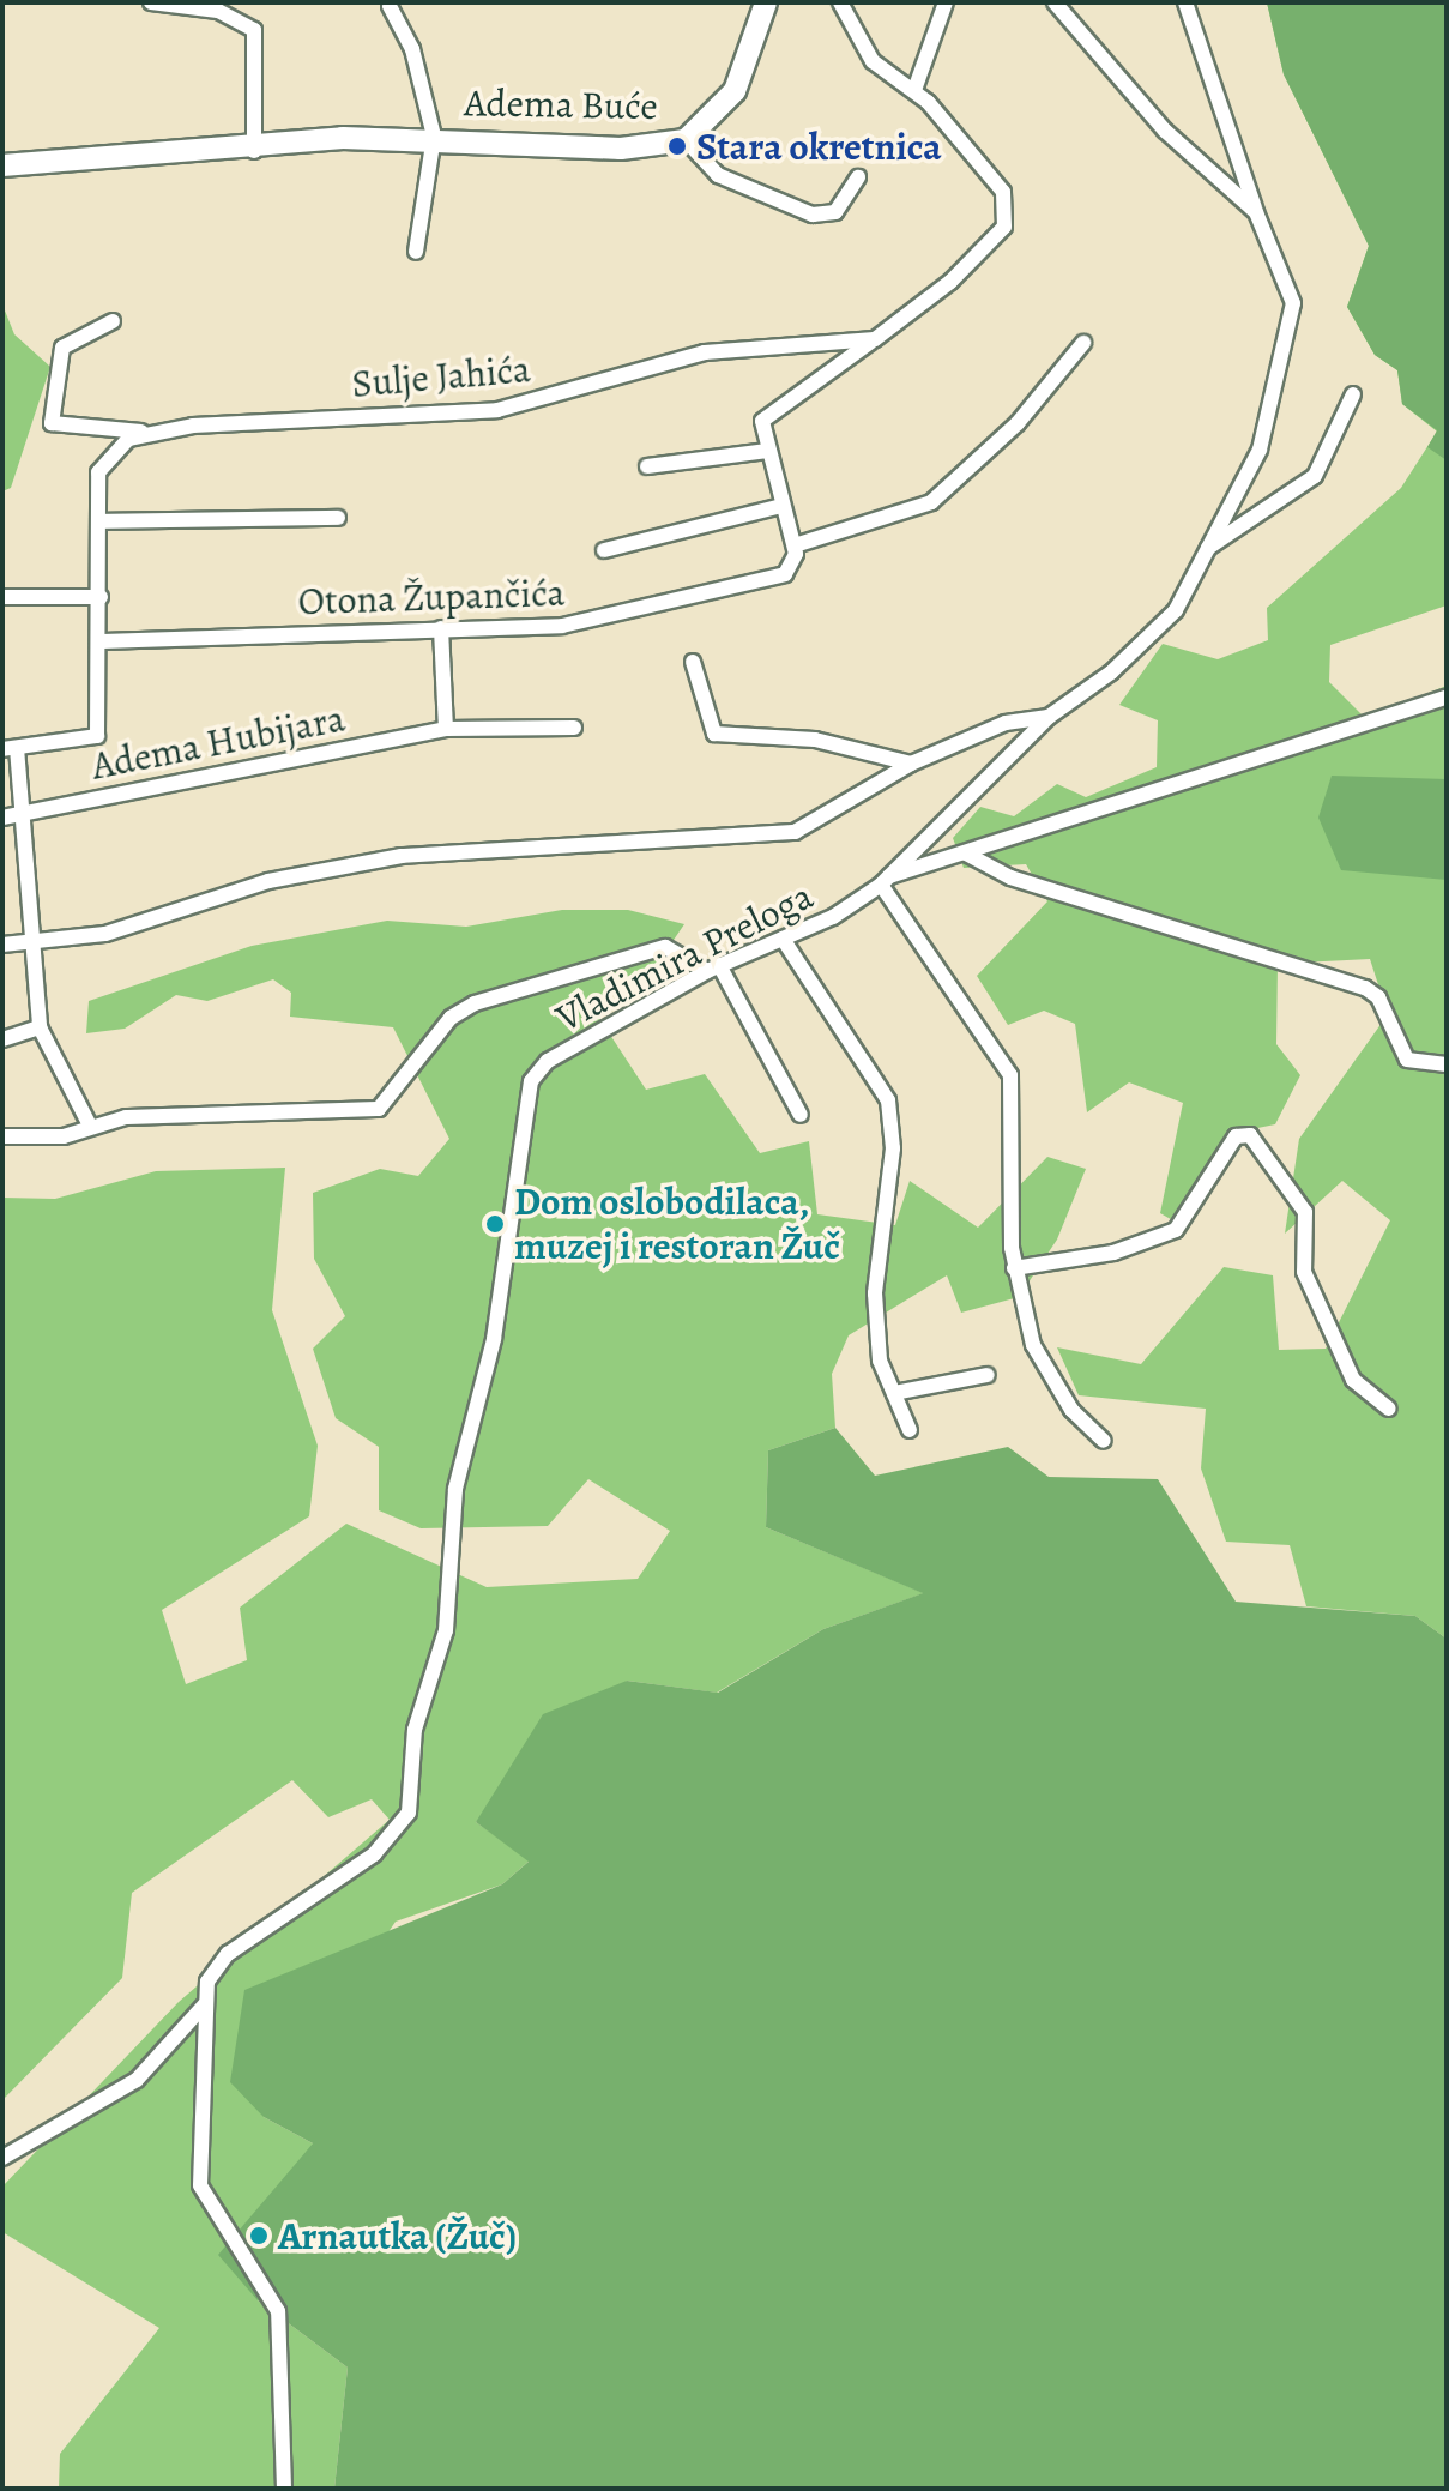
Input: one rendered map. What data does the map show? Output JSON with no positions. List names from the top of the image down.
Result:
{
  "streets": {
    "street": [
      "Adema Buće",
      "Sulje Jahića",
      "Otona Župančića",
      "Adema Hubijara",
      "Vladimira Preloga"
    ]
  },
  "crossings": [
    ["Sulje Jahića", "Otona Župančića"]
  ],
  "places": ["Stara okretnica", "Dom oslobodilaca, muzej i restoran Žuč", "Arnautka (Žuč)"]
}
